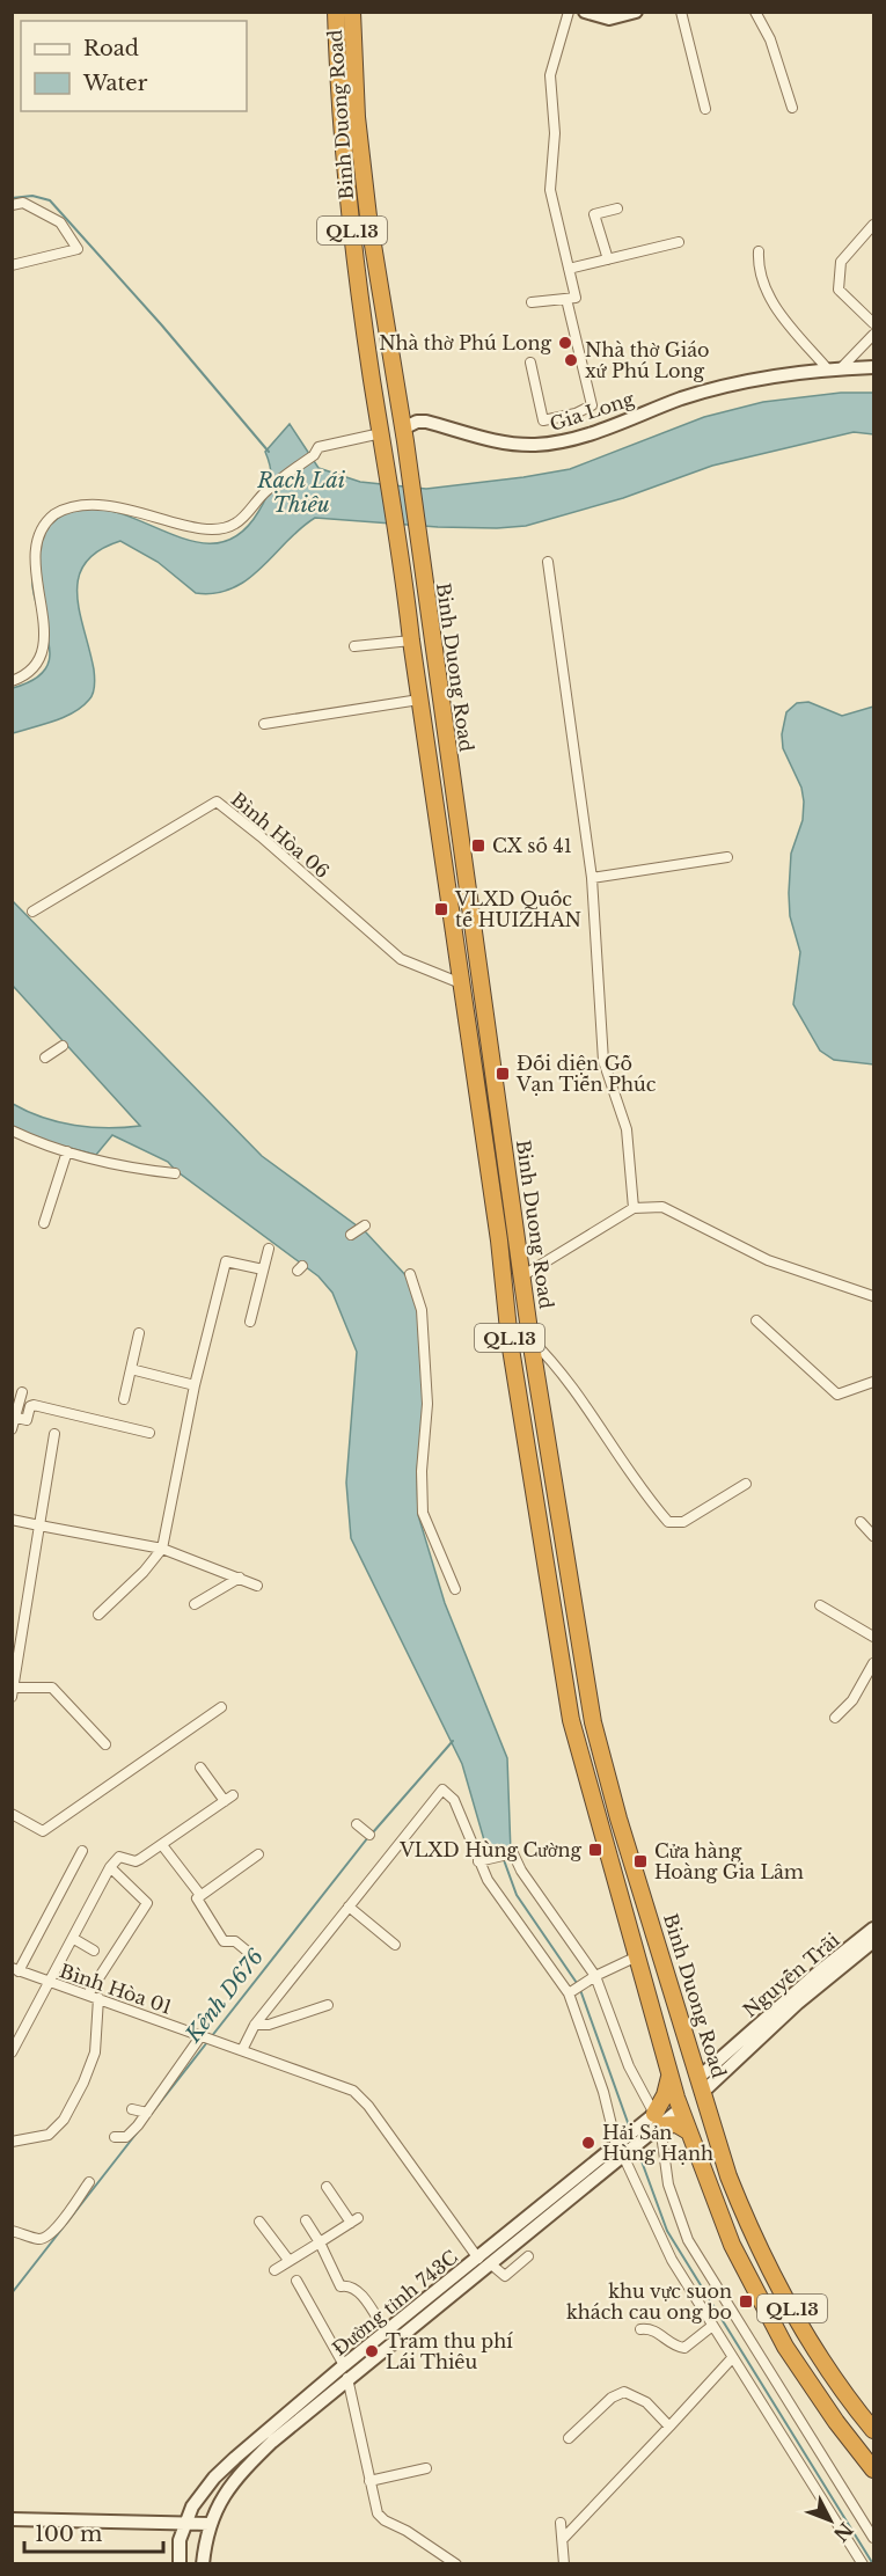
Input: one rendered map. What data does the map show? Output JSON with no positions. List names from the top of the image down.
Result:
{
  "streets": {
    "highway": ["Binh Duong Road", "QL.13"],
    "main road": ["Gia Long", "Nguyễn Trãi", "Đường tỉnh 743C"],
    "street": ["Bình Hòa 06", "Bình Hòa 01"]
  },
  "crossings": [
    ["Binh Duong Road", "Gia Long"],
    ["Binh Duong Road", "Bình Hòa 06"],
    ["Binh Duong Road", "Nguyễn Trãi"],
    ["Binh Duong Road", "Đường tỉnh 743C"],
    ["Bình Hòa 01", "Đường tỉnh 743C"]
  ],
  "water": ["Rạch Lái Thiêu", "Kênh D676"],
  "places": {
    "other": [
      "Nhà thờ Phú Long",
      "Nhà thờ Giáo xứ Phú Long",
      "Hải Sản Hùng Hạnh",
      "Trạm thu phí Lái Thiêu"
    ],
    "transit": [
      "CX số 41",
      "VLXD Quốc tế HUIZHAN",
      "Đối diện Gỗ Vạn Tiến Phúc",
      "VLXD Hùng Cường",
      "Cửa hàng Hoàng Gia Lâm",
      "khu vực suon khách cau ong bo"
    ]
  },
  "legend": ["Road", "Water"],
  "scale_bar": "100 m",
  "north": "bottom right"
}
